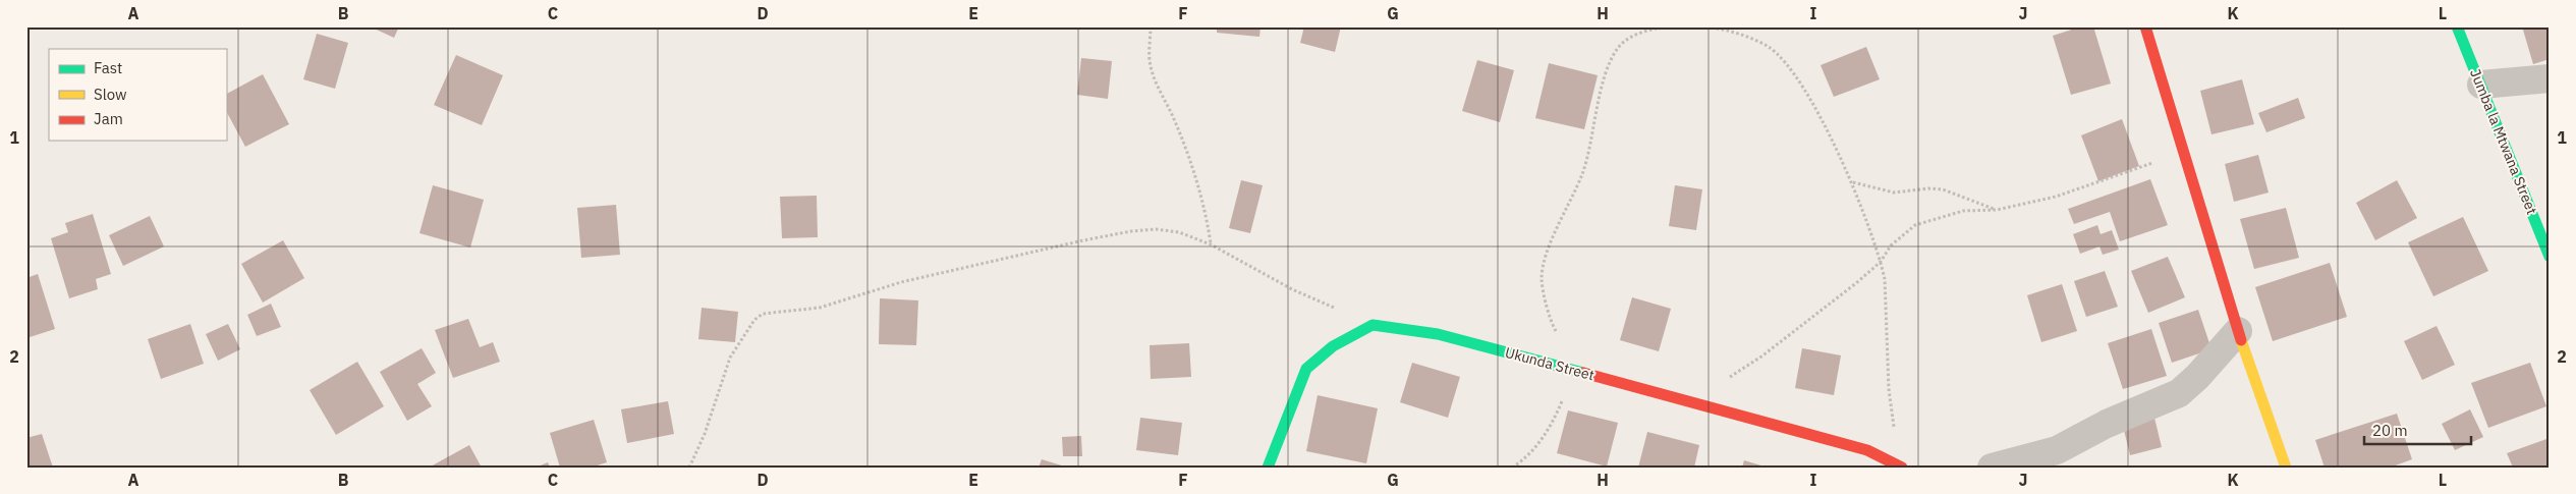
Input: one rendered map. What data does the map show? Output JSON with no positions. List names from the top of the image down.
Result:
{
  "streets": {
    "street": ["Jumba la Mtwana Street", "Ukunda Street"]
  },
  "legend": ["Fast", "Slow", "Jam"],
  "scale_bar": "20 m",
  "grid": {
    "columns": [
      "A",
      "B",
      "C",
      "D",
      "E",
      "F",
      "G",
      "H",
      "I",
      "J",
      "K",
      "L"
    ],
    "rows": ["1", "2"]
  }
}
